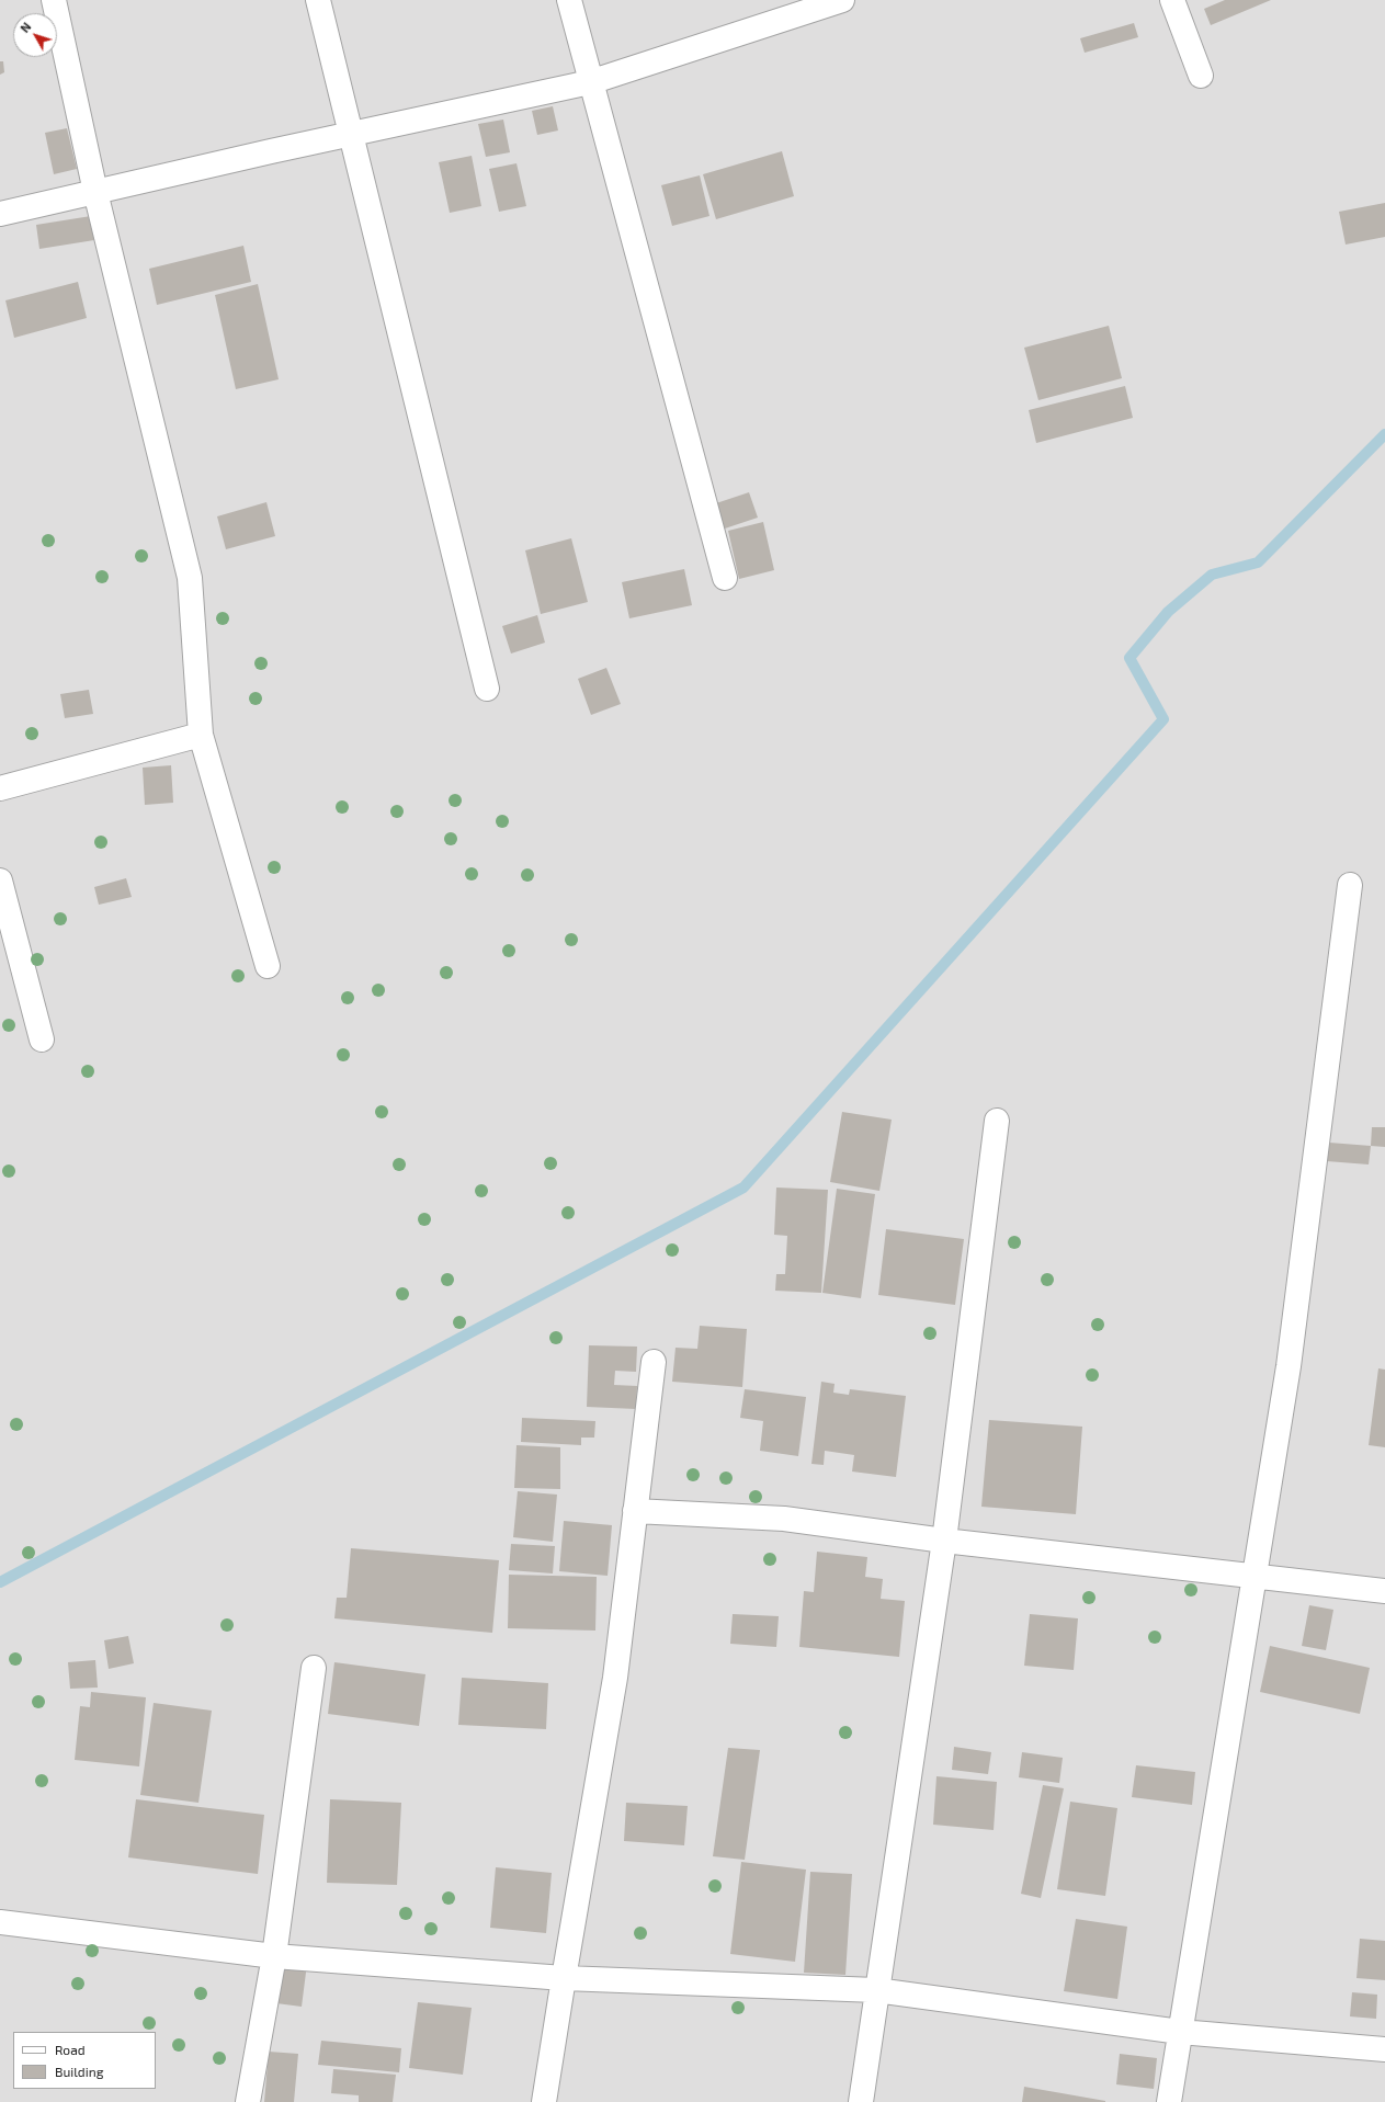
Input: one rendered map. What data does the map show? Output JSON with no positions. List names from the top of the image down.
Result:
{
  "legend": ["Road", "Building"],
  "north": "top left"
}
